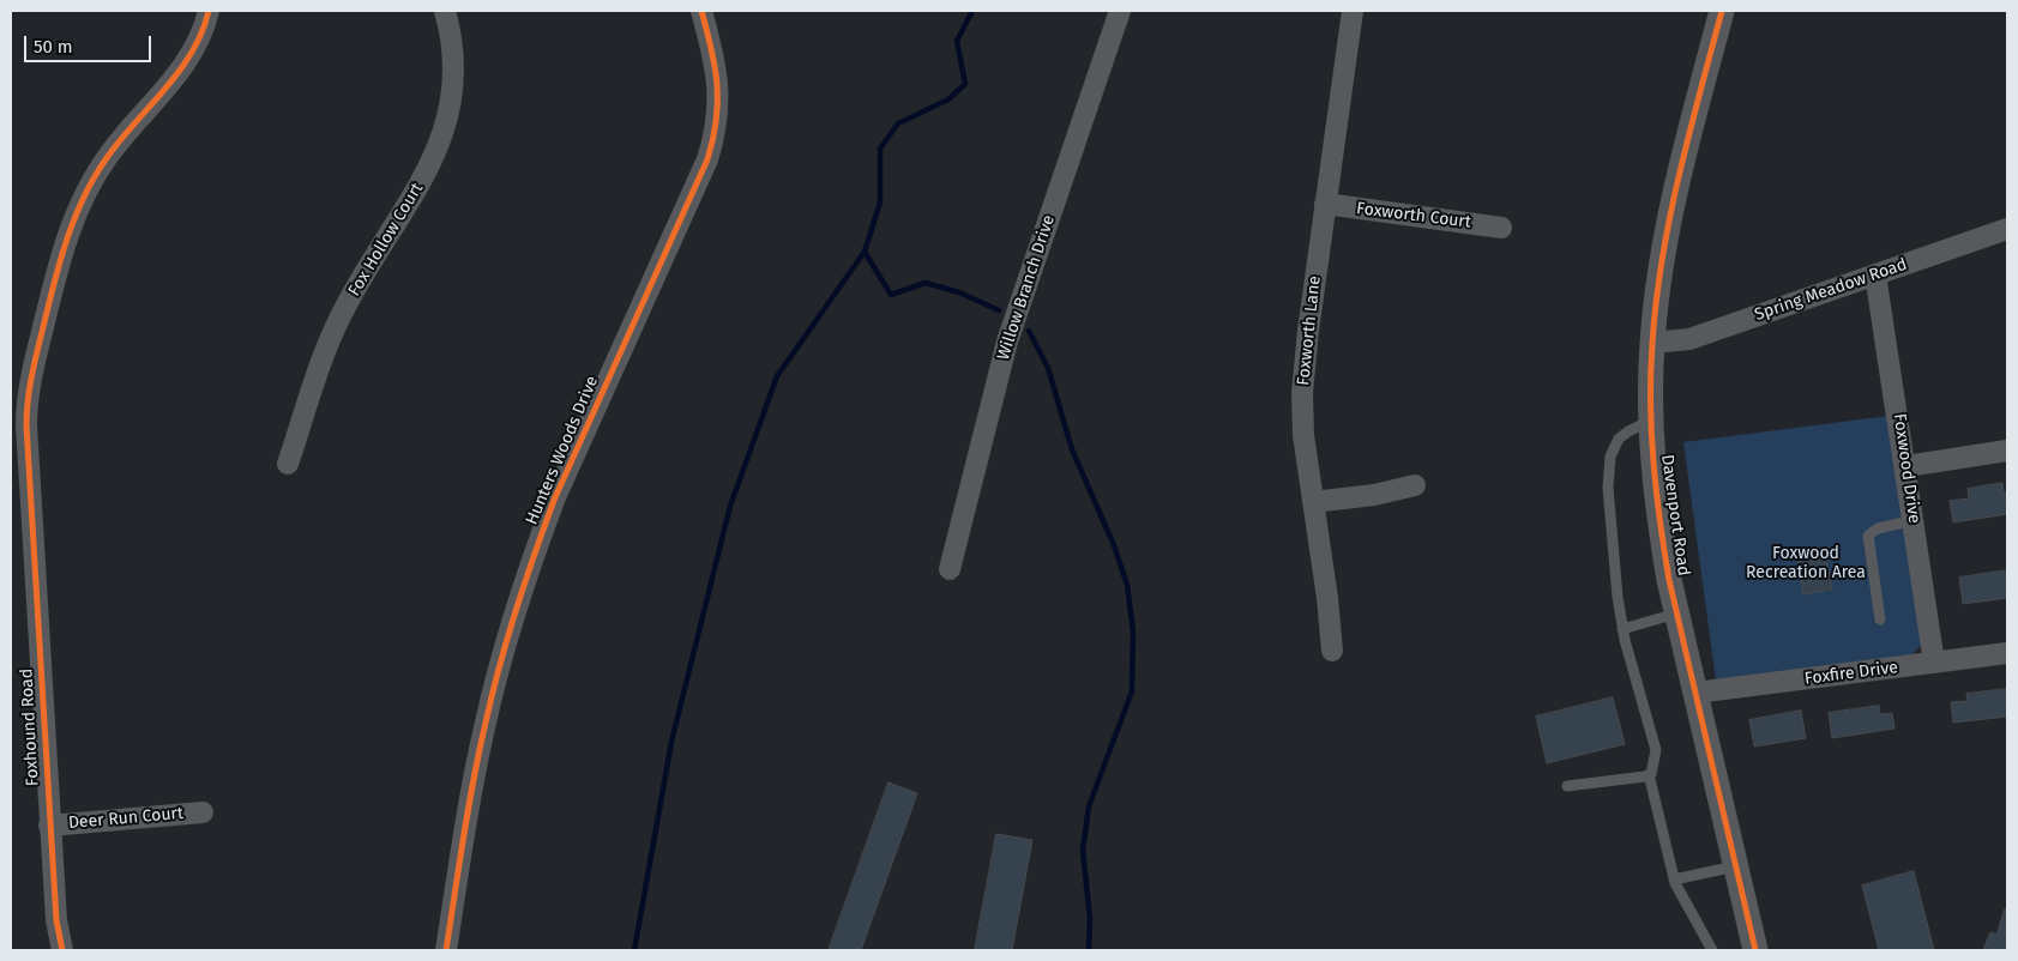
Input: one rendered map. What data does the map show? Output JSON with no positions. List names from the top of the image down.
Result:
{
  "streets": {
    "street": [
      "Foxworth Court",
      "Fox Hollow Court",
      "Willow Branch Drive",
      "Spring Meadow Road",
      "Foxworth Lane",
      "Hunters Woods Drive",
      "Foxwood Drive",
      "Davenport Road",
      "Foxfire Drive",
      "Foxhound Road",
      "Deer Run Court"
    ]
  },
  "crossings": [
    ["Foxworth Court", "Foxworth Lane"],
    ["Spring Meadow Road", "Foxwood Drive"],
    ["Spring Meadow Road", "Davenport Road"],
    ["Foxwood Drive", "Foxfire Drive"],
    ["Davenport Road", "Foxfire Drive"],
    ["Foxhound Road", "Deer Run Court"]
  ],
  "parks": ["Foxwood Recreation Area"],
  "scale_bar": "50 m"
}
